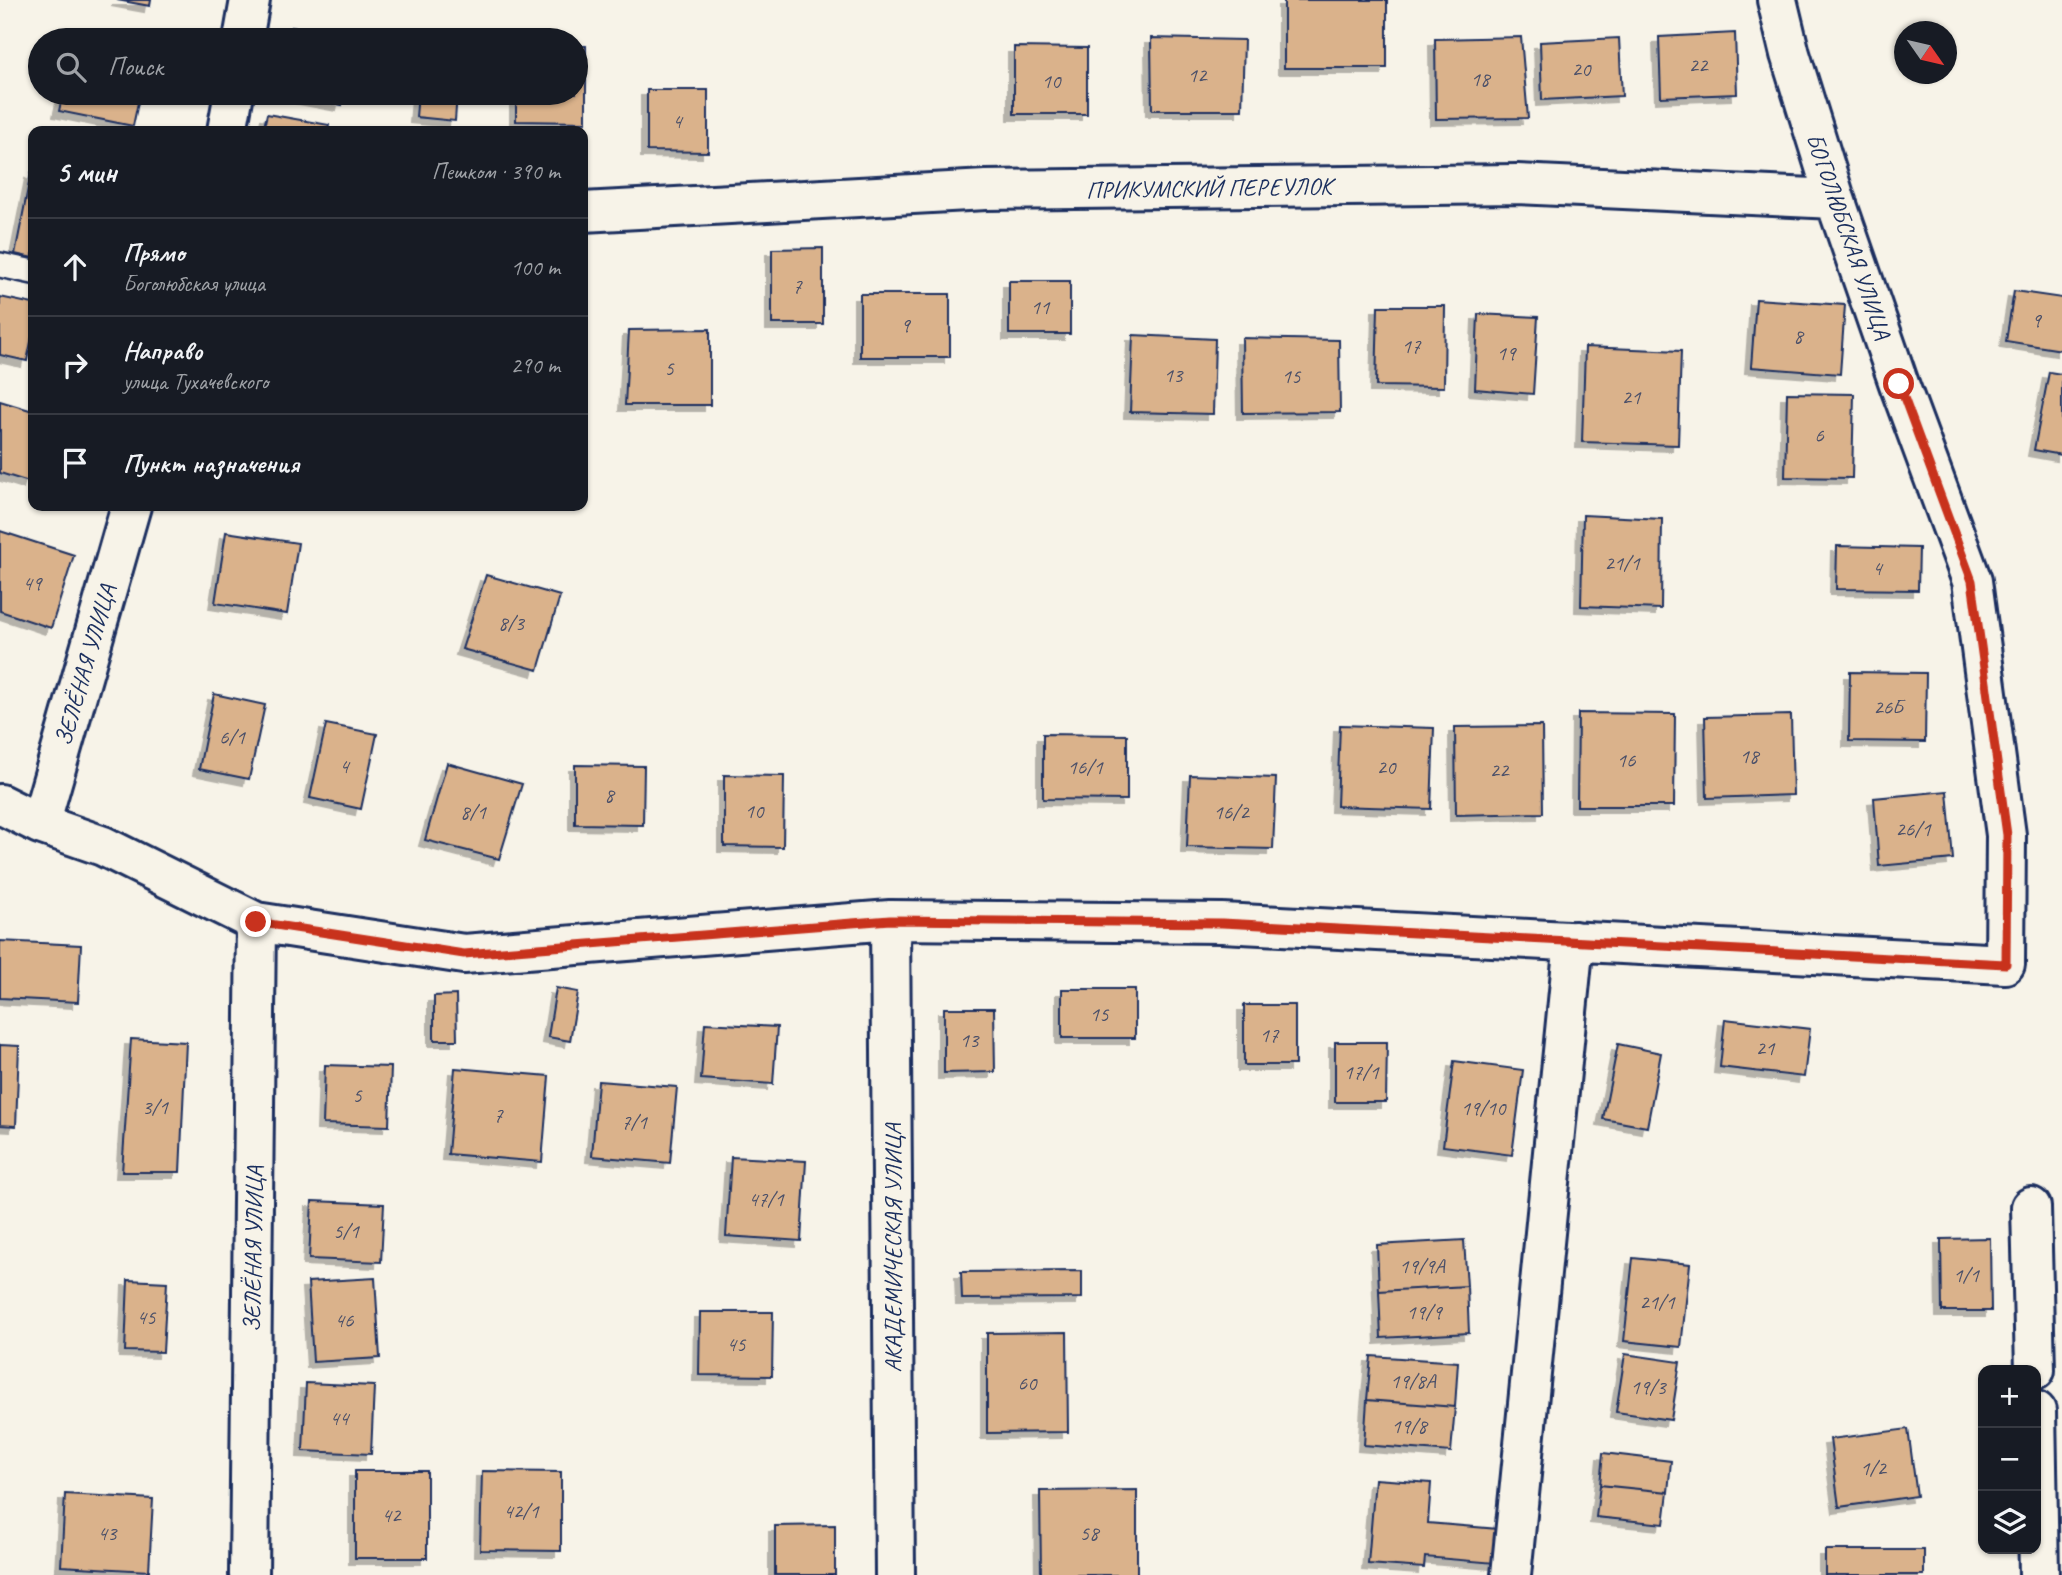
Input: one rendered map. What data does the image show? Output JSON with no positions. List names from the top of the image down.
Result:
{
  "streets": {
    "street": [
      "ПРИКУМСКИЙ ПЕРЕУЛОК",
      "БОГОЛЮБСКАЯ УЛИЦА",
      "ЗЕЛЁНАЯ УЛИЦА",
      "АКАДЕМИЧЕСКАЯ УЛИЦА"
    ]
  },
  "crossings": [
    ["ПРИКУМСКИЙ ПЕРЕУЛОК", "БОГОЛЮБСКАЯ УЛИЦА"]
  ],
  "house_numbers": [
    "22",
    "20",
    "12",
    "18",
    "10",
    "4",
    "7",
    "11",
    "9",
    "9",
    "8",
    "17",
    "19",
    "5",
    "13",
    "15",
    "21",
    "6",
    "21/1",
    "4",
    "49",
    "8/3",
    "26Б",
    "6/1",
    "18",
    "16",
    "4",
    "16/1",
    "20",
    "22",
    "8",
    "10",
    "8/1",
    "16/2",
    "26/1",
    "15",
    "17",
    "13",
    "21",
    "17/1",
    "5",
    "3/1",
    "19/10",
    "7",
    "7/1",
    "47/1",
    "5/1",
    "19/9А",
    "1/1",
    "21/1",
    "19/9",
    "45",
    "46",
    "45",
    "19/8А",
    "60",
    "19/3",
    "44",
    "19/8",
    "1/2",
    "42/1",
    "42",
    "43",
    "58"
  ],
  "north": "bottom right",
  "page": {
    "search": "Поиск",
    "heading": ["5 мин", "Пешком · 390 m"],
    "list": [
      ["Прямо", "Боголюбская улица", "100 m"],
      ["Направо", "улица Тухачевского", "290 m"],
      "Пункт назначения"
    ],
    "map_buttons": ["+", "−"]
  }
}
